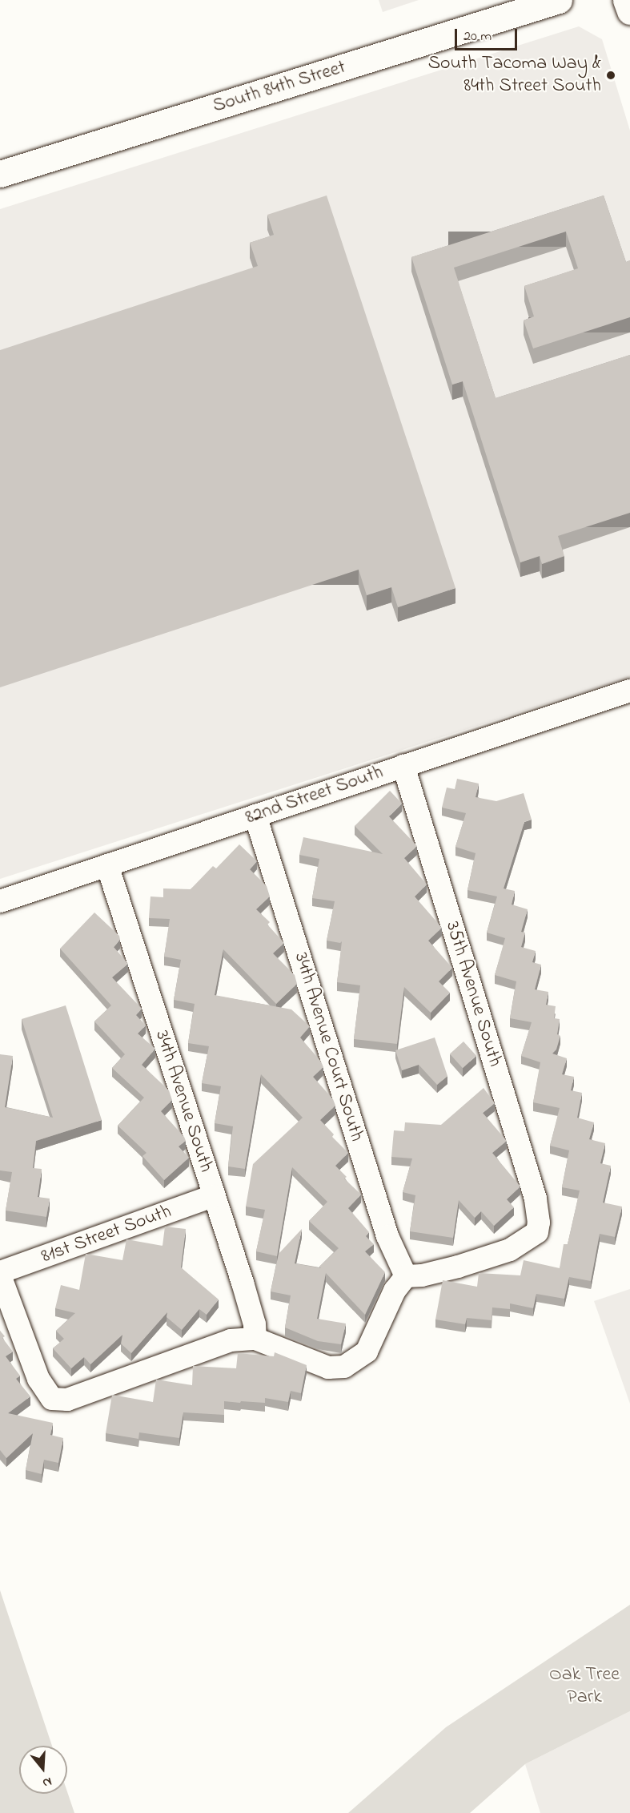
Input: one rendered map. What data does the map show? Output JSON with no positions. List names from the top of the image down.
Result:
{
  "streets": {
    "main road": ["South 84th Street"],
    "street": [
      "82nd Street South",
      "35th Avenue South",
      "34th Avenue Court South",
      "34th Avenue South",
      "81st Street South"
    ]
  },
  "crossings": [
    ["82nd Street South", "35th Avenue South"],
    ["82nd Street South", "34th Avenue Court South"],
    ["82nd Street South", "34th Avenue South"],
    ["35th Avenue South", "34th Avenue Court South"],
    ["34th Avenue South", "81st Street South"]
  ],
  "parks": ["Oak Tree Park"],
  "places": ["South Tacoma Way & 84th Street South"],
  "scale_bar": "20 m",
  "north": "bottom"
}
